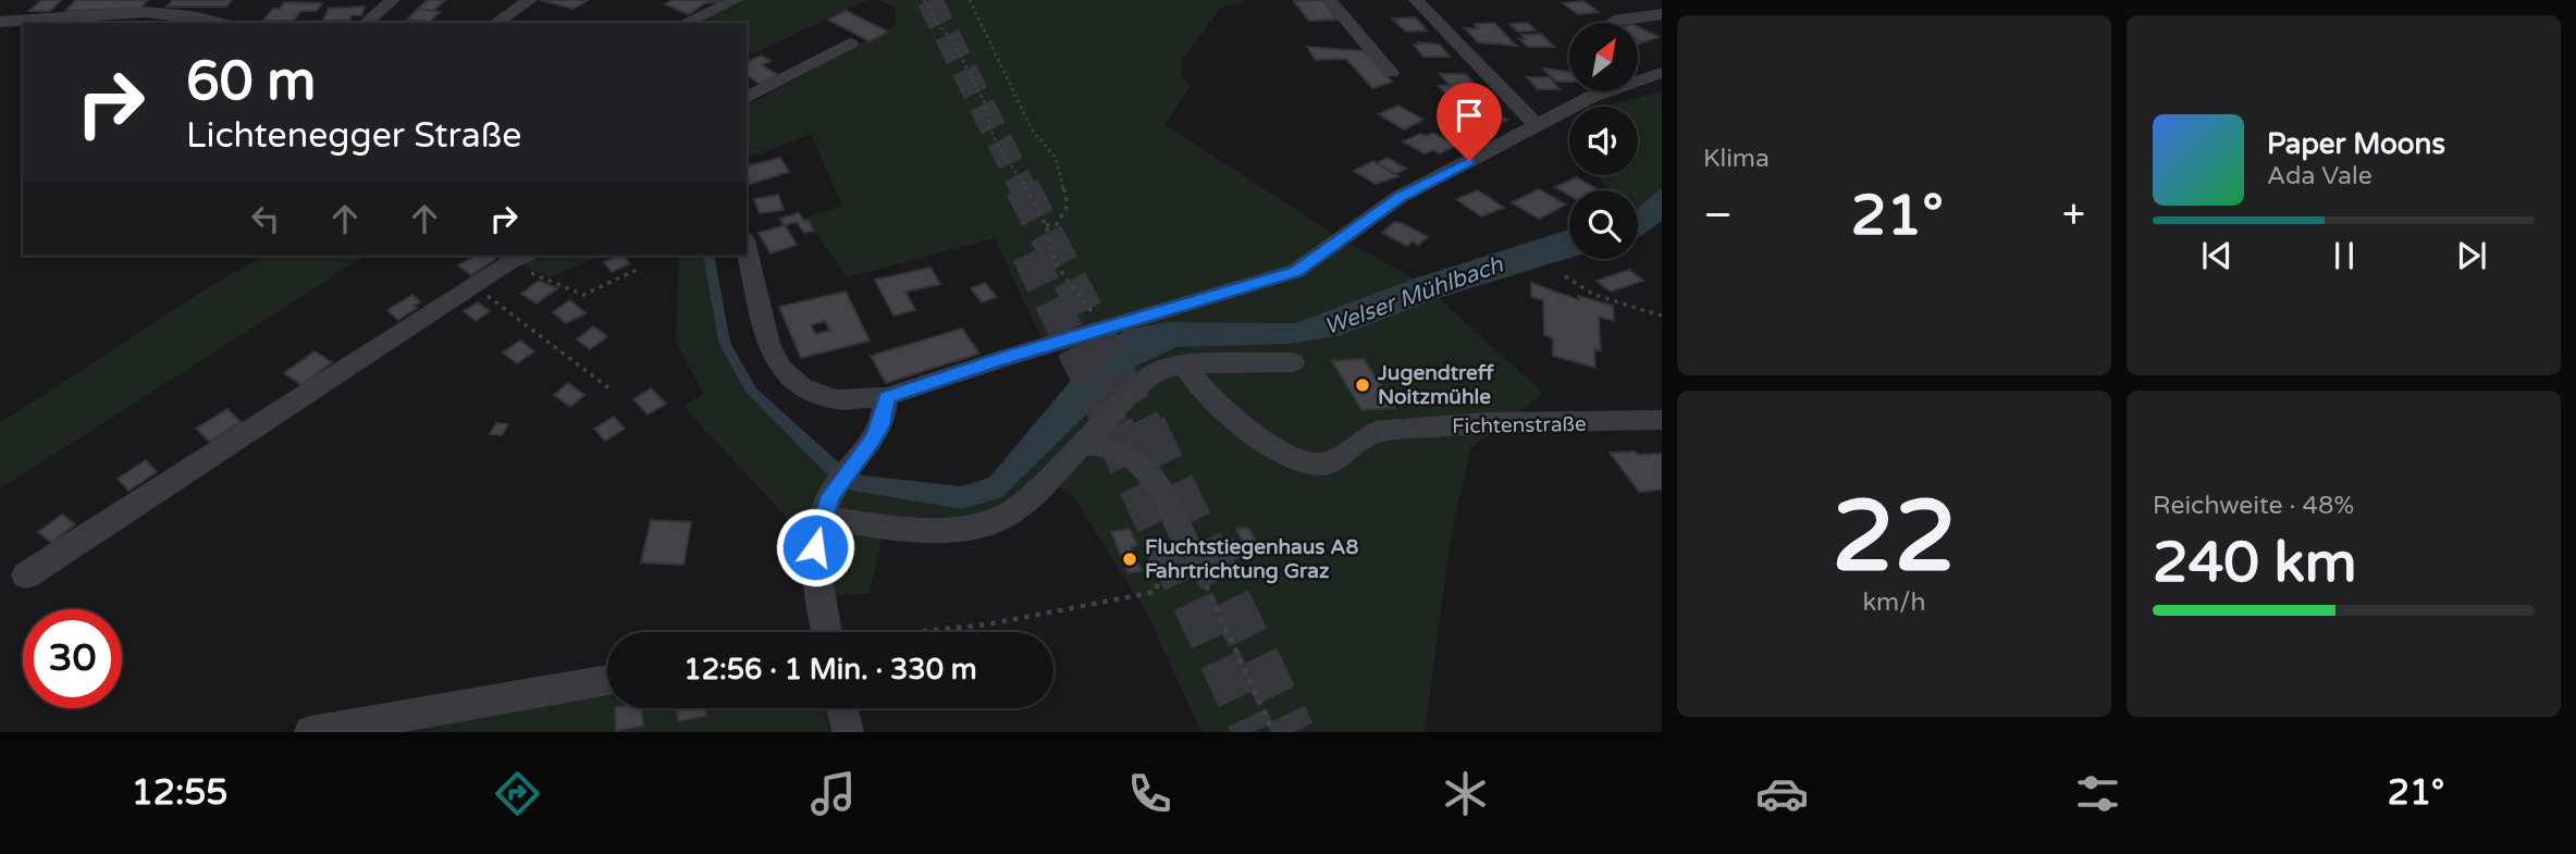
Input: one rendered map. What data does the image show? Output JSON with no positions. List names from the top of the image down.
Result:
{
  "streets": {
    "street": ["Fichtenstraße"]
  },
  "water": ["Welser Mühlbach"],
  "places": ["Jugendtreff Noitzmühle", "Fluchtstiegenhaus A8 Fahrtrichtung Graz"],
  "north": "top right",
  "page": {
    "tile": [
      "Klima",
      ["22", "km/h"],
      ["Reichweite · 48%", "240 km"]
    ],
    "turn": ["60 m", "Lichtenegger Straße"],
    "song": ["Paper Moons", "Ada Vale"],
    "heat": ["−", "21°", "+"],
    "limit": "30",
    "trip": "12:56 · 1 Min. · 330 m",
    "tabs": ["12:55", "21°"]
  }
}
